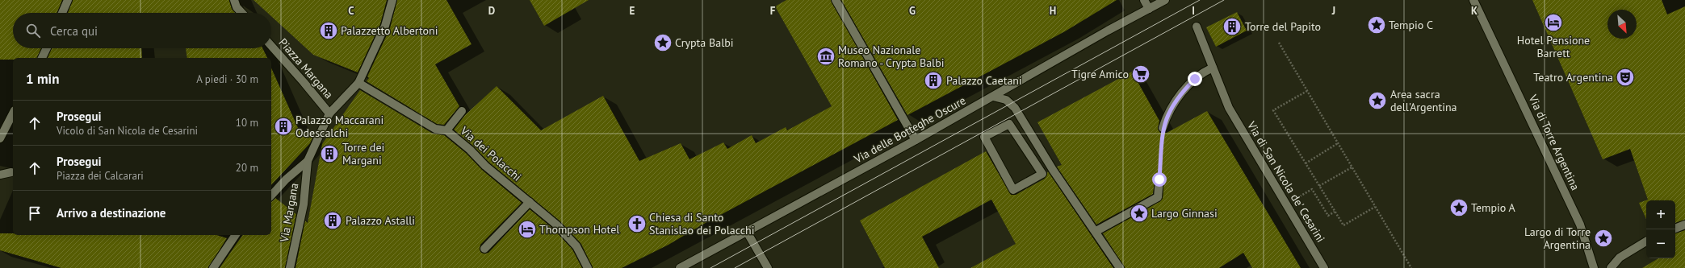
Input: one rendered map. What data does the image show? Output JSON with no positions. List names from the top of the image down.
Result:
{
  "streets": {
    "street": [
      "Piazza Margana",
      "Via delle Botteghe Oscure",
      "Via di Torre Argentina",
      "Via dei Polacchi",
      "Via di San Nicola de' Cesarini",
      "Via Margana"
    ]
  },
  "crossings": [
    ["Piazza Margana", "Via dei Polacchi"],
    ["Piazza Margana", "Via Margana"]
  ],
  "places": {
    "hotel": ["Hotel Pensione Barrett", "Thompson Hotel"],
    "place": [
      "Tempio C",
      "Crypta Balbi",
      "Area sacra dell'Argentina",
      "Tempio A",
      "Largo Ginnasi",
      "Largo di Torre Argentina"
    ],
    "building": [
      "Torre del Papito",
      "Palazzetto Albertoni",
      "Palazzo Caetani",
      "Palazzo Maccarani Odescalchi",
      "Torre dei Margani",
      "Palazzo Astalli"
    ],
    "museum": ["Museo Nazionale Romano - Crypta Balbi"],
    "supermarket": ["Tigre Amico"],
    "theatre": ["Teatro Argentina"],
    "church": ["Chiesa di Santo Stanislao dei Polacchi"]
  },
  "north": "bottom right",
  "page": {
    "search": "Cerca qui",
    "heading": ["1 min", "A piedi · 30 m"],
    "list": [
      ["Prosegui", "Vicolo di San Nicola de Cesarini", "10 m"],
      ["Prosegui", "Piazza dei Calcarari", "20 m"],
      "Arrivo a destinazione"
    ],
    "map_buttons": ["+", "−"]
  },
  "grid": {
    "columns": [
      "C",
      "D",
      "E",
      "F",
      "G",
      "H",
      "I",
      "J",
      "K"
    ]
  }
}
